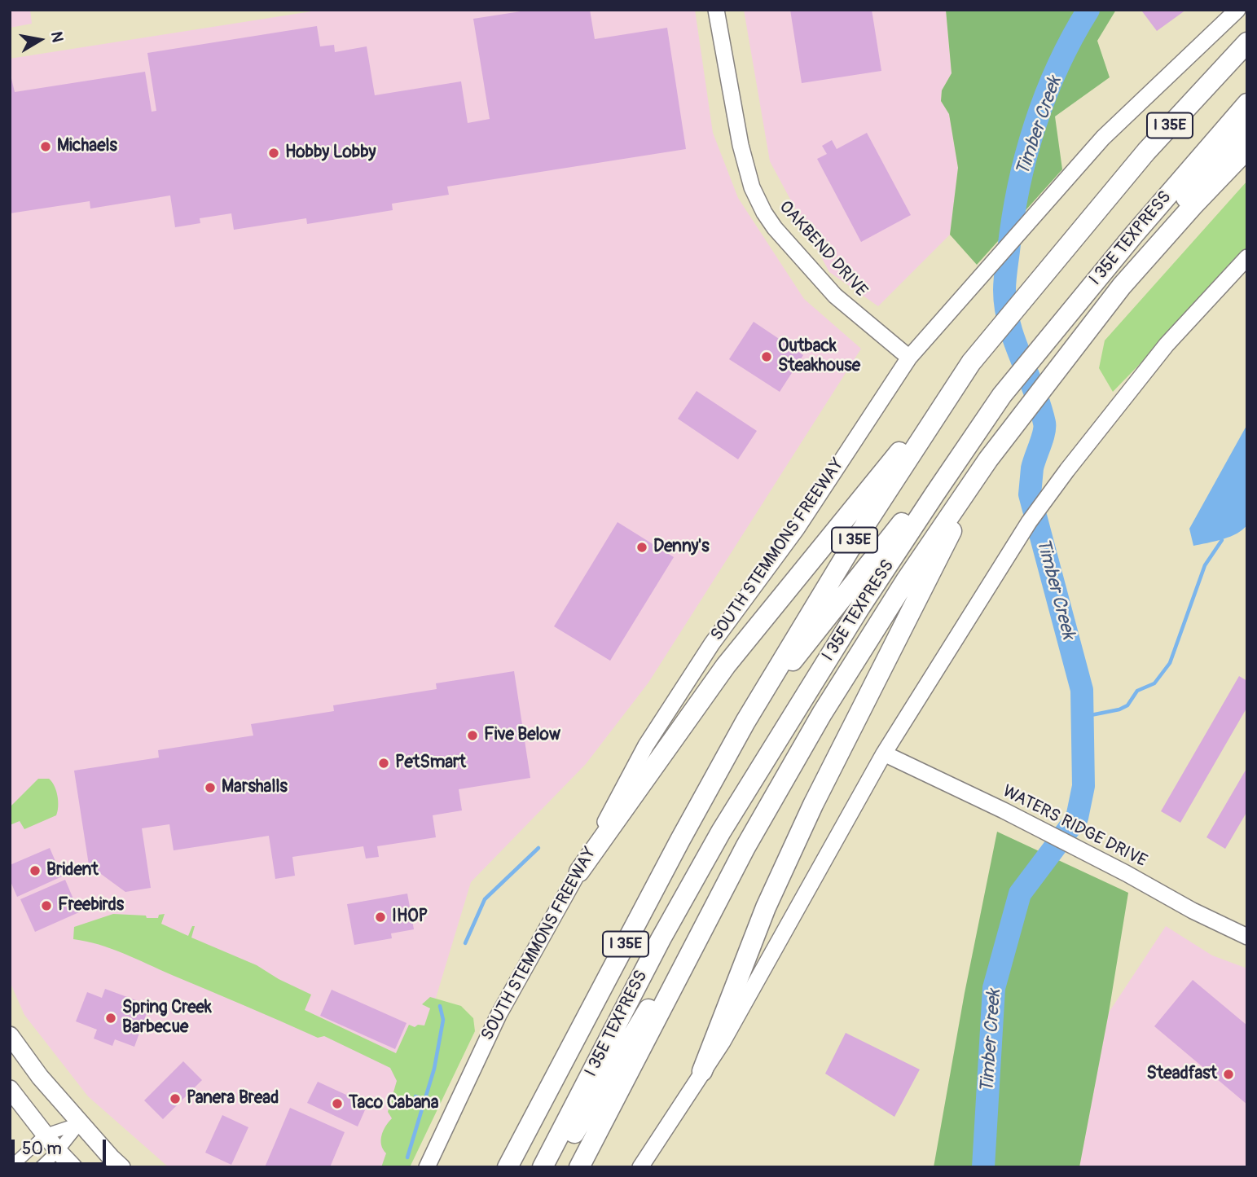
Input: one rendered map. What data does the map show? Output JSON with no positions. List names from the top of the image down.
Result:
{
  "streets": {
    "highway": ["I 35E", "I 35E TEXPRESS"],
    "main road": ["OAKBEND DRIVE", "SOUTH STEMMONS FREEWAY", "WATERS RIDGE DRIVE"]
  },
  "crossings": [
    ["OAKBEND DRIVE", "SOUTH STEMMONS FREEWAY"]
  ],
  "water": ["Timber Creek"],
  "places": [
    "Michaels",
    "Hobby Lobby",
    "Outback Steakhouse",
    "Denny's",
    "Five Below",
    "PetSmart",
    "Marshalls",
    "Brident",
    "Freebirds",
    "IHOP",
    "Spring Creek Barbecue",
    "Steadfast",
    "Panera Bread",
    "Taco Cabana"
  ],
  "scale_bar": "50 m",
  "north": "right"
}
